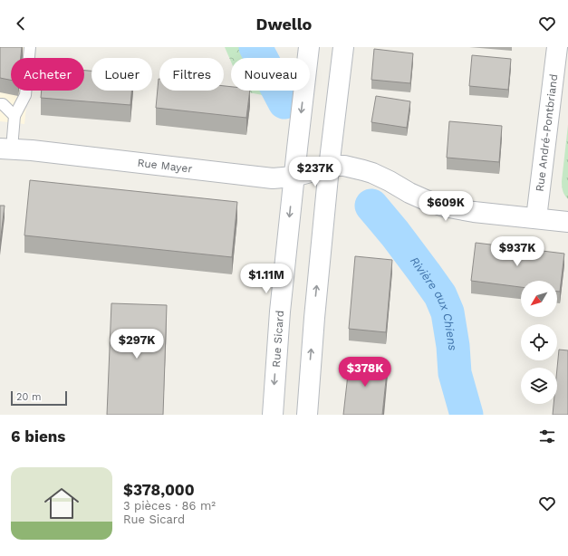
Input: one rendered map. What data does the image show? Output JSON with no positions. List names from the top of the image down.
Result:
{
  "streets": {
    "street": ["Rue André-Pontbriand", "Rue Mayer", "Rue Sicard"]
  },
  "crossings": [
    ["Rue André-Pontbriand", "Rue Mayer"],
    ["Rue Mayer", "Rue Sicard"]
  ],
  "water": ["Rivière aux Chiens"],
  "scale_bar": "20 m",
  "north": "bottom left",
  "page": {
    "header": "Dwello",
    "chip": [
      "Acheter",
      "Louer",
      "Filtres",
      "Nouveau"
    ],
    "price": [
      "$237K",
      "$609K",
      "$937K",
      "$1.11M",
      "$297K",
      "$378K"
    ],
    "scale": "20 m",
    "heading": "6 biens",
    "list": [
      {
        "name": "$378,000",
        "note": "3 pièces · 86 m² · Rue Sicard"
      }
    ]
  }
}
